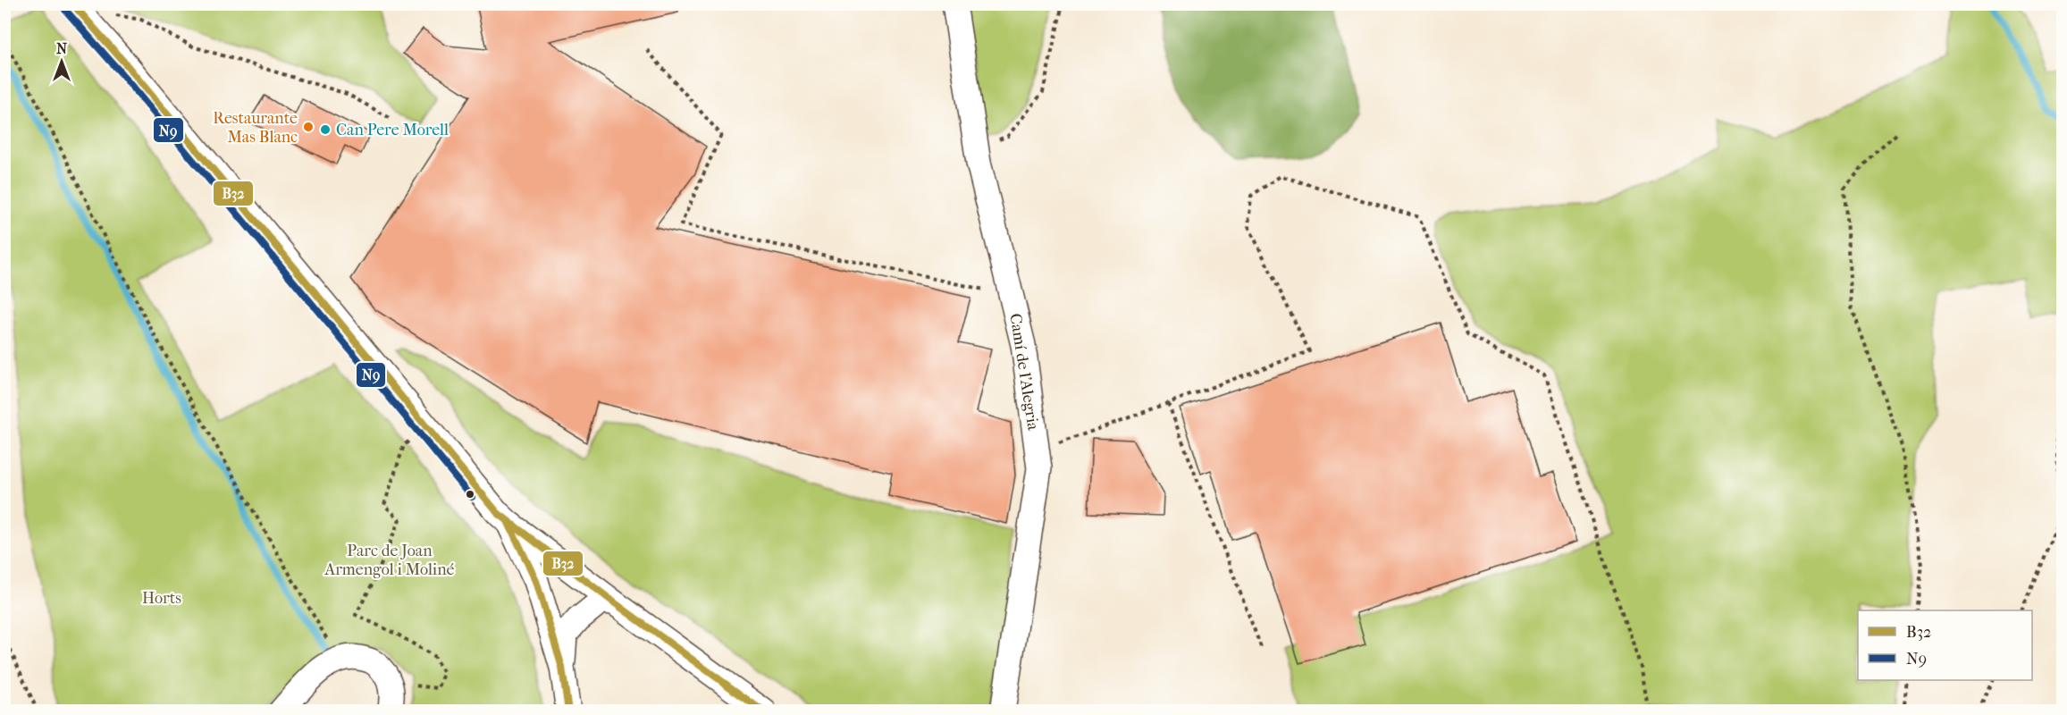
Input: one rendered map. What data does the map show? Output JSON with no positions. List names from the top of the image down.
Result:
{
  "streets": {
    "street": ["Camí de l'Alegria"]
  },
  "parks": ["Parc de Joan Armengol i Moliné", "Horts"],
  "places": ["Restaurante Mas Blanc", "Can Pere Morell"],
  "lines": ["transit line B32", "transit line N9"],
  "legend": ["B32", "N9"],
  "north": "top"
}
